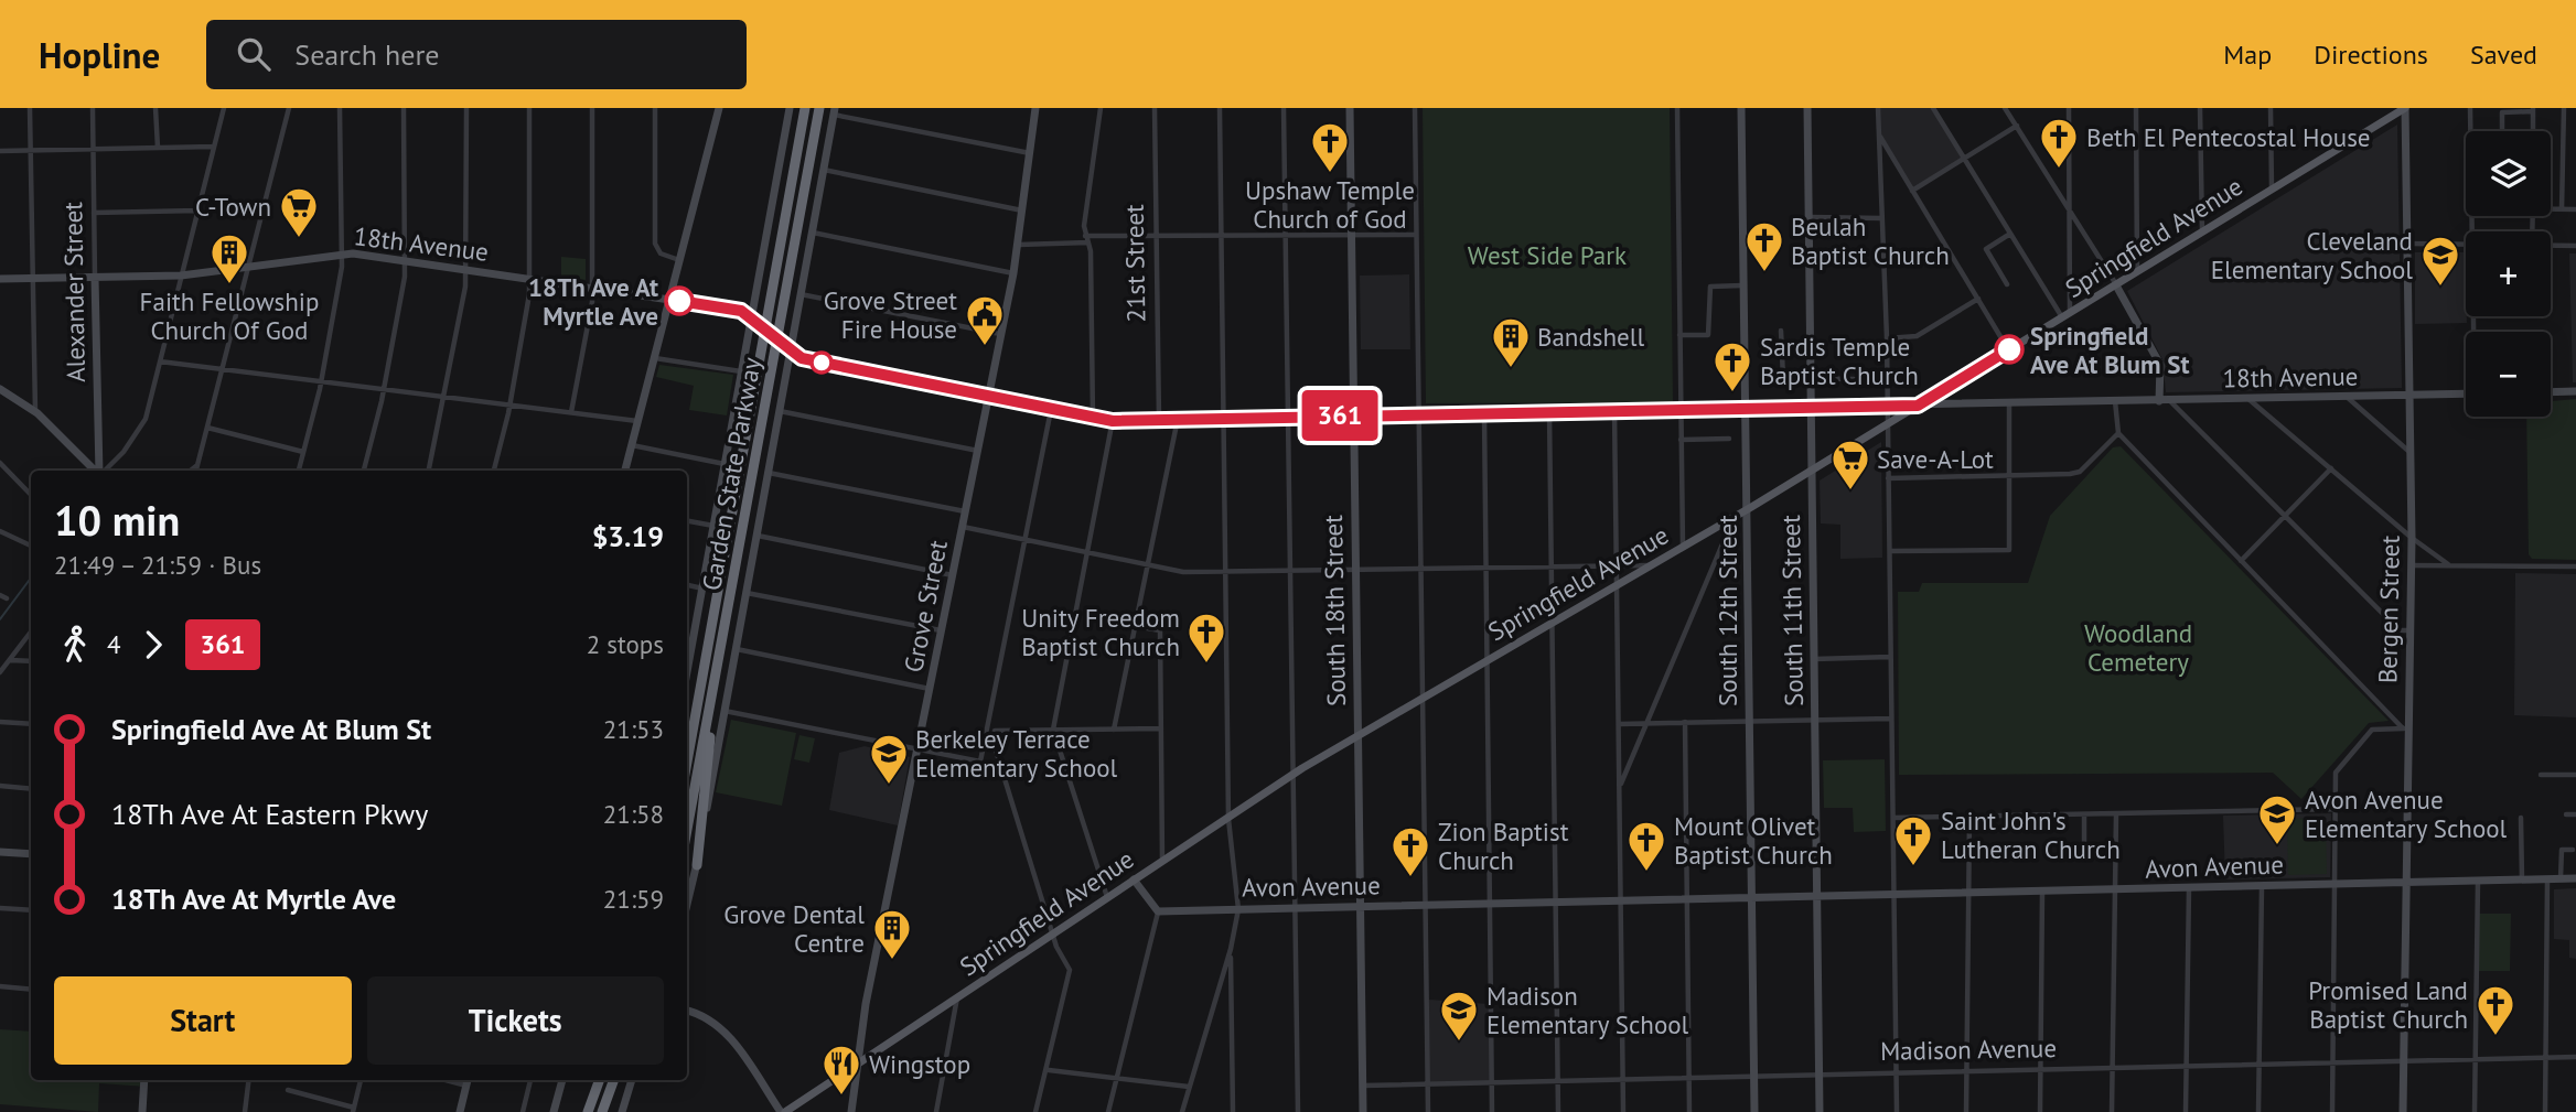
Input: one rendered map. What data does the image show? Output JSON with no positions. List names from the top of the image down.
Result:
{
  "streets": {
    "highway": ["Garden State Parkway"],
    "main road": [
      "Springfield Avenue",
      "18th Avenue",
      "Alexander Street",
      "Grove Street",
      "Bergen Street",
      "South 18th Street",
      "South 12th Street",
      "South 11th Street",
      "Avon Avenue"
    ],
    "street": ["21st Street", "Madison Avenue"]
  },
  "crossings": [
    ["Springfield Avenue", "18th Avenue"],
    ["Springfield Avenue", "Grove Street"],
    ["Springfield Avenue", "Bergen Street"],
    ["Springfield Avenue", "South 18th Street"],
    ["Springfield Avenue", "South 12th Street"],
    ["Springfield Avenue", "South 11th Street"],
    ["18th Avenue", "21st Street"],
    ["18th Avenue", "Alexander Street"],
    ["18th Avenue", "Grove Street"],
    ["18th Avenue", "Bergen Street"],
    ["18th Avenue", "South 18th Street"],
    ["18th Avenue", "South 12th Street"],
    ["18th Avenue", "South 11th Street"],
    ["Bergen Street", "Avon Avenue"],
    ["Bergen Street", "Madison Avenue"],
    ["South 18th Street", "Avon Avenue"],
    ["South 18th Street", "Madison Avenue"],
    ["South 12th Street", "Avon Avenue"],
    ["South 12th Street", "Madison Avenue"],
    ["South 11th Street", "Avon Avenue"],
    ["South 11th Street", "Madison Avenue"]
  ],
  "parks": ["West Side Park", "Woodland Cemetery"],
  "places": {
    "church": [
      "Beth El Pentecostal House",
      "Upshaw Temple Church of God",
      "Beulah Baptist Church",
      "Sardis Temple Baptist Church",
      "Unity Freedom Baptist Church",
      "Saint John's Lutheran Church",
      "Mount Olivet Baptist Church",
      "Zion Baptist Church",
      "Promised Land Baptist Church"
    ],
    "supermarket": ["C-Town", "Save-A-Lot"],
    "building": ["Faith Fellowship Church Of God", "Bandshell", "Grove Dental Centre"],
    "school or university": [
      "Cleveland Elementary School",
      "Berkeley Terrace Elementary School",
      "Avon Avenue Elementary School",
      "Madison Elementary School"
    ],
    "other": ["18Th Ave At Myrtle Ave", "Springfield Ave At Blum St"],
    "public building": ["Grove Street Fire House"],
    "restaurant": ["Wingstop"]
  },
  "lines": ["bus line 361"],
  "page": {
    "header": "Hopline",
    "search": "Search here",
    "nav": ["Map", "Directions", "Saved"],
    "on_map": "361",
    "map_buttons": ["+", "−"],
    "heading": ["10 min", "21:49 – 21:59 · Bus", "$3.19"],
    "legs": ["4", "361", "2 stops"],
    "list": [
      {
        "name": "Springfield Ave At Blum St",
        "value": "21:53"
      },
      {
        "name": "18Th Ave At Eastern Pkwy",
        "value": "21:58"
      },
      {
        "name": "18Th Ave At Myrtle Ave",
        "value": "21:59"
      }
    ],
    "buttons": ["Start", "Tickets"]
  }
}
